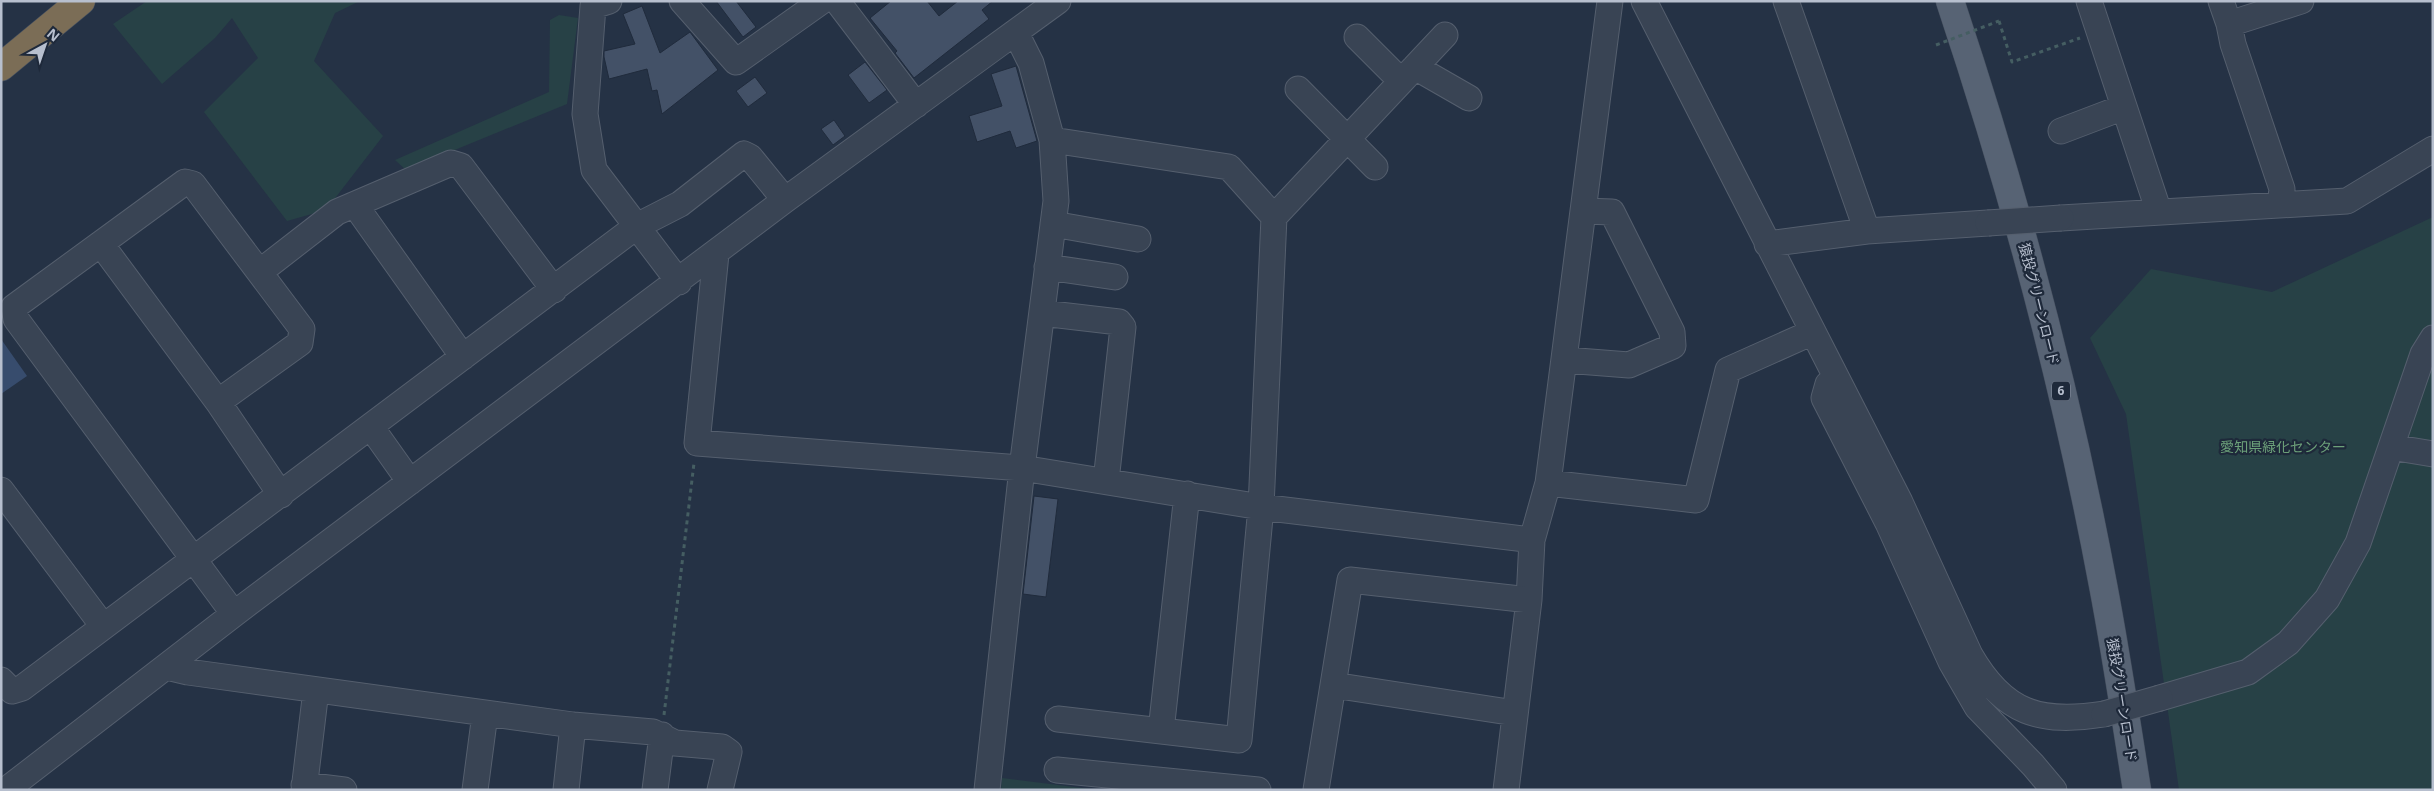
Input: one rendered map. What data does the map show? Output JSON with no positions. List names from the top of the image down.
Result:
{
  "streets": {
    "main road": ["猿投グリーンロード", "6"]
  },
  "parks": ["愛知県緑化センター"],
  "north": "top right"
}
